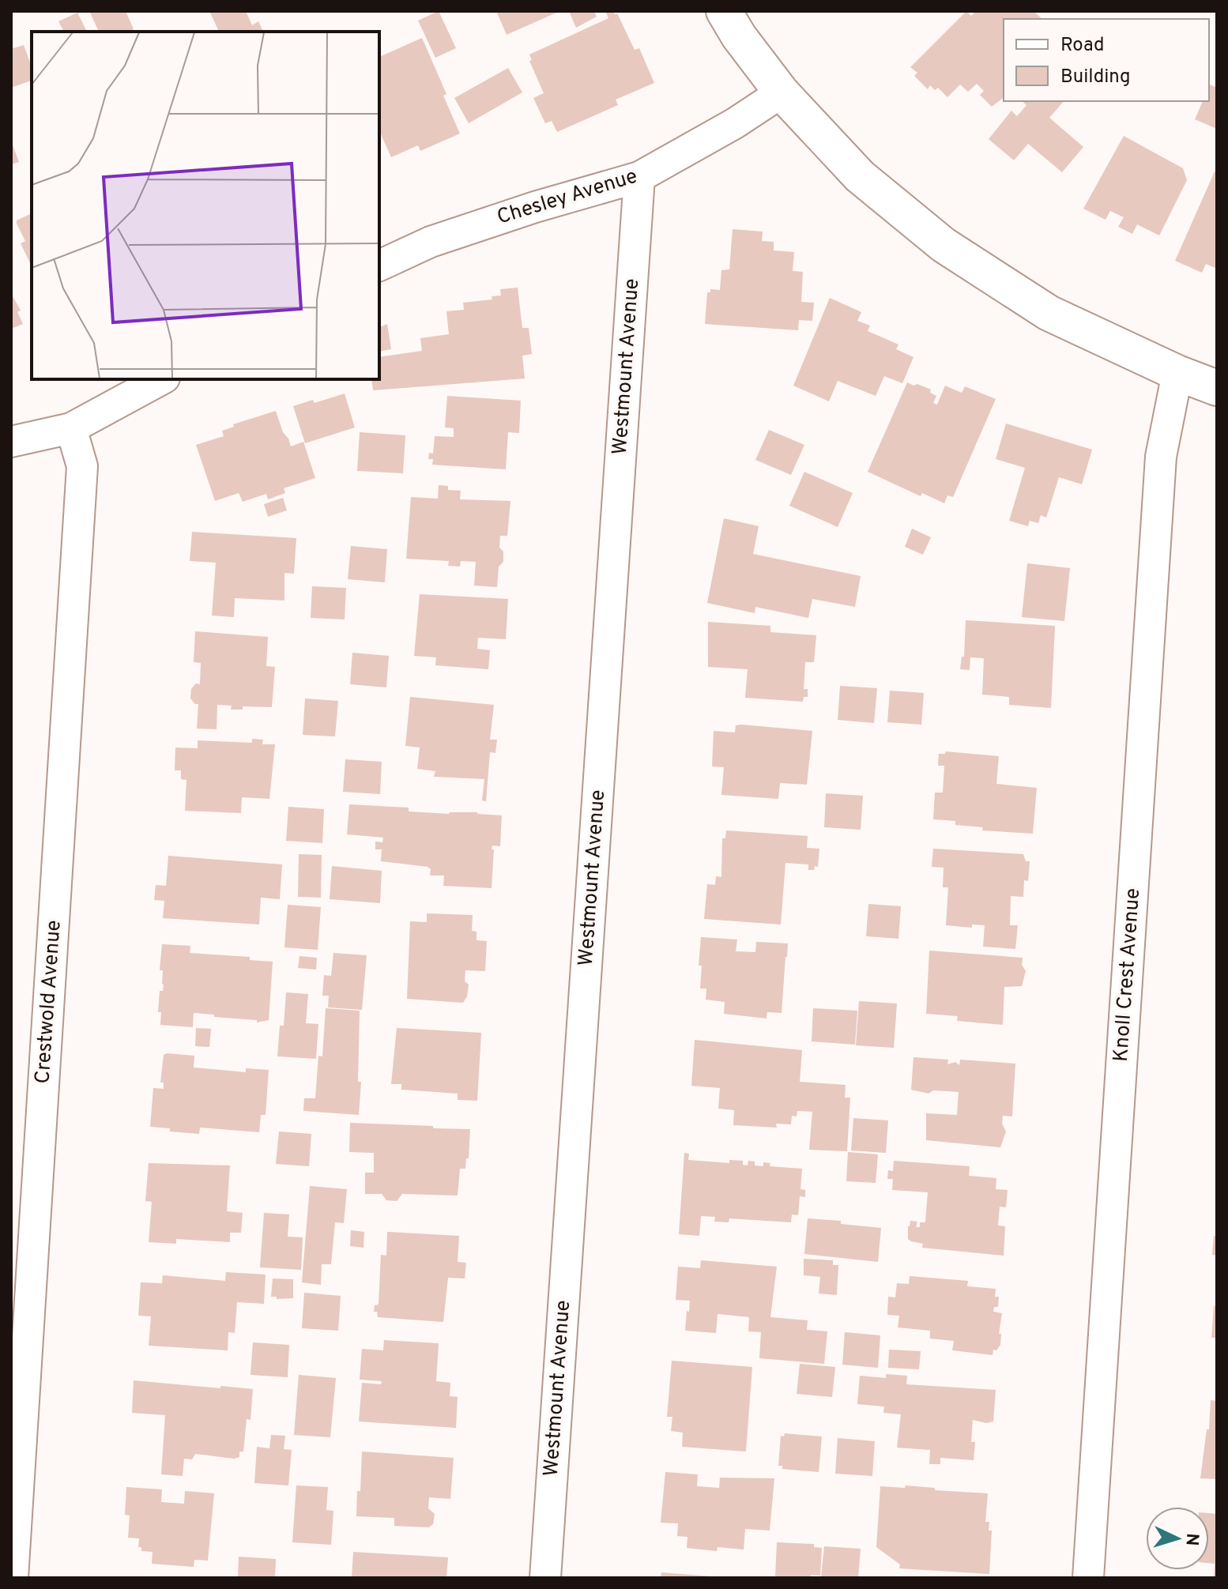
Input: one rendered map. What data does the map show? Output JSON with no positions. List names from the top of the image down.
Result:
{
  "streets": {
    "street": [
      "Chesley Avenue",
      "Westmount Avenue",
      "Knoll Crest Avenue",
      "Crestwold Avenue"
    ]
  },
  "crossings": [
    ["Chesley Avenue", "Westmount Avenue"]
  ],
  "legend": ["Road", "Building"],
  "north": "right"
}
